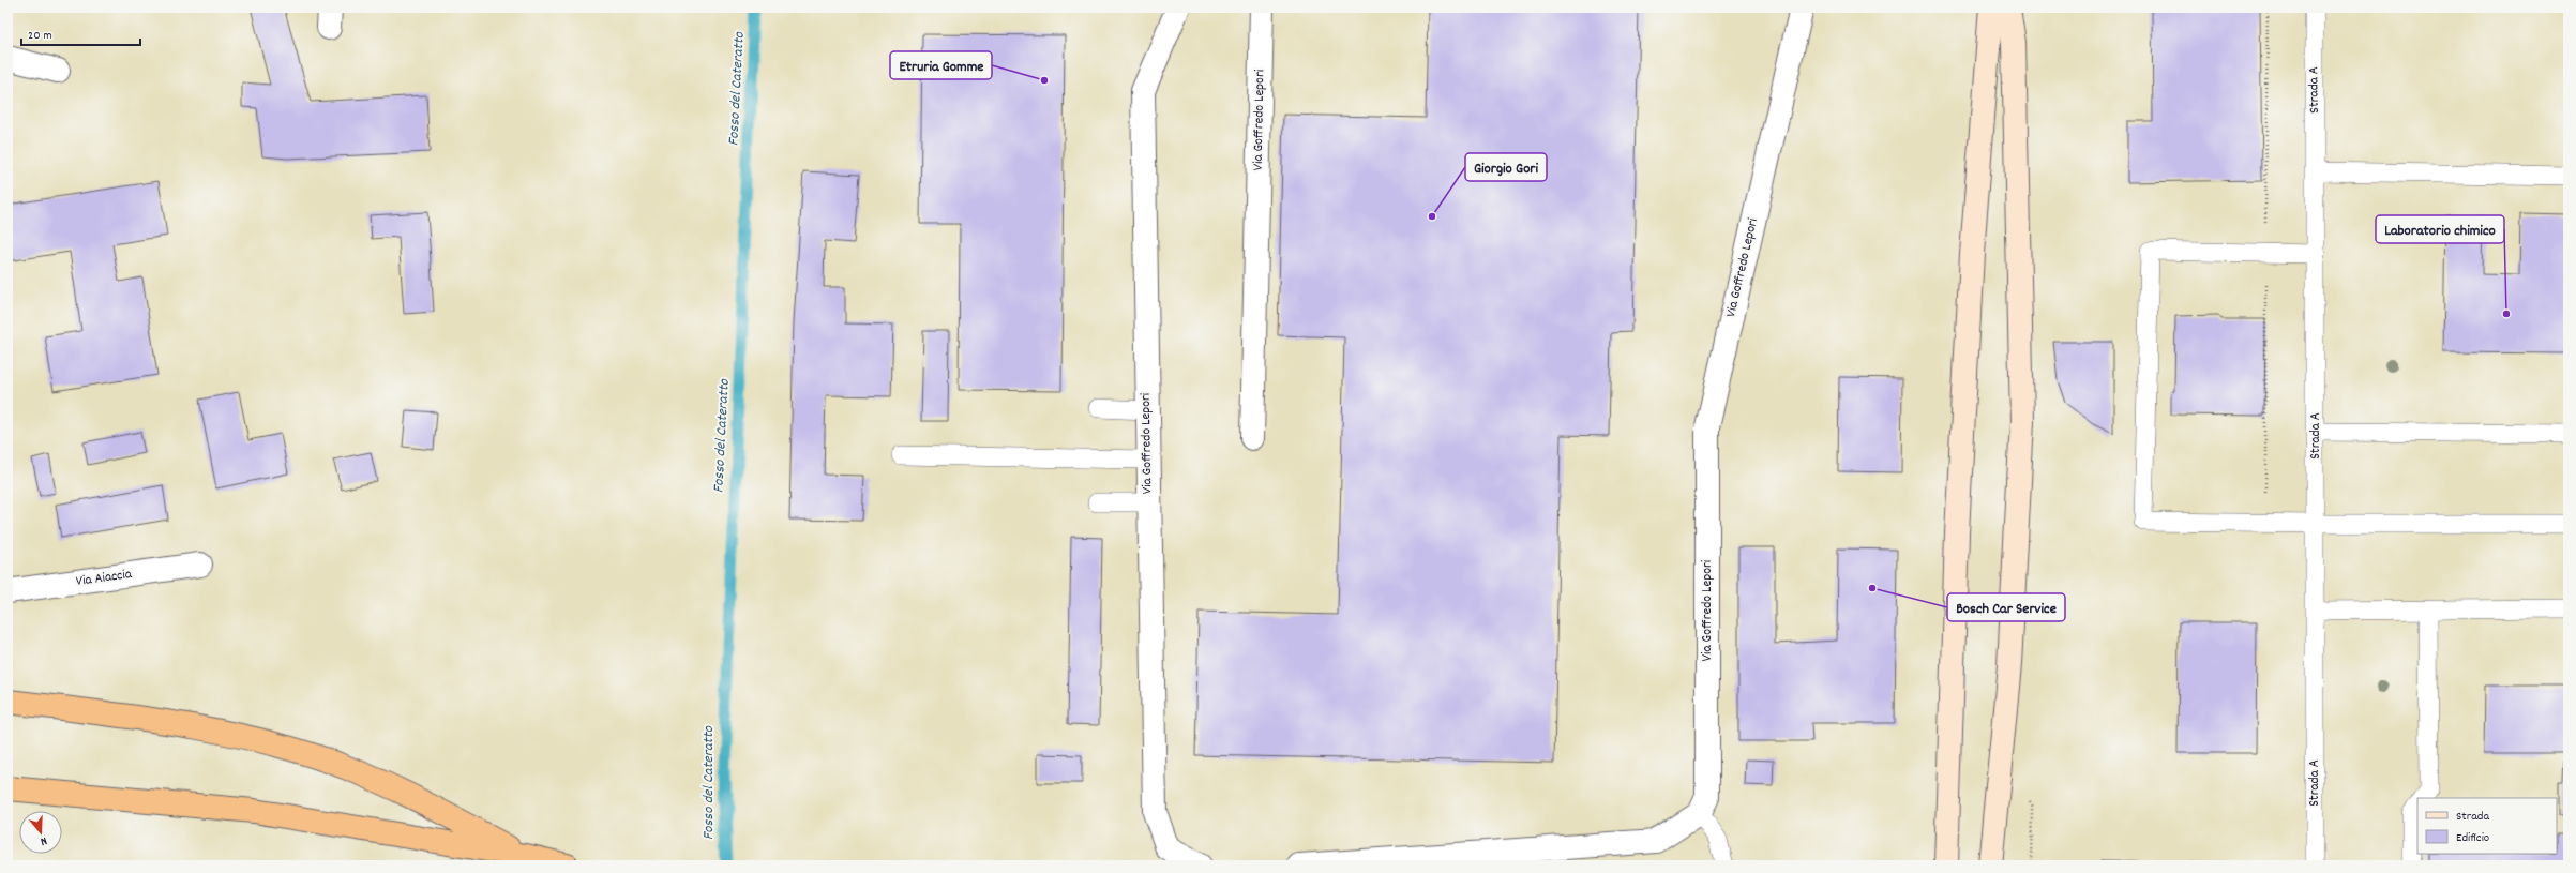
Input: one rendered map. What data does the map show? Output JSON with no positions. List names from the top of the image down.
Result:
{
  "streets": {
    "street": ["Via Goffredo Lepori", "Via Aiaccia"],
    "lane": ["Strada A"]
  },
  "water": ["Fosso del Cateratto"],
  "places": [
    "Etruria Gomme",
    "Giorgio Gori",
    "Laboratorio chimico",
    "Bosch Car Service"
  ],
  "legend": ["Strada", "Edificio"],
  "scale_bar": "20 m",
  "north": "bottom"
}
